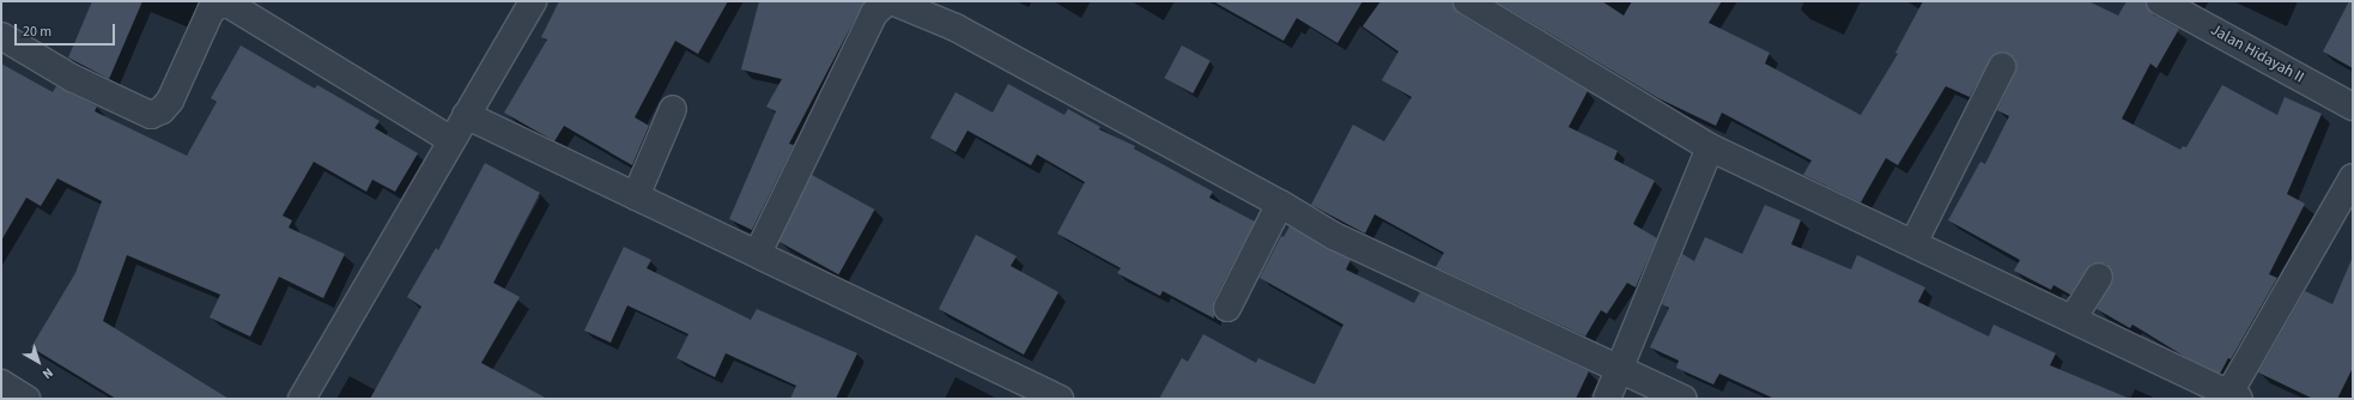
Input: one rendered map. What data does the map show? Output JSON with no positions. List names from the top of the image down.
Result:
{
  "streets": {
    "street": ["Jalan Hidayah II"]
  },
  "scale_bar": "20 m",
  "north": "bottom right"
}
